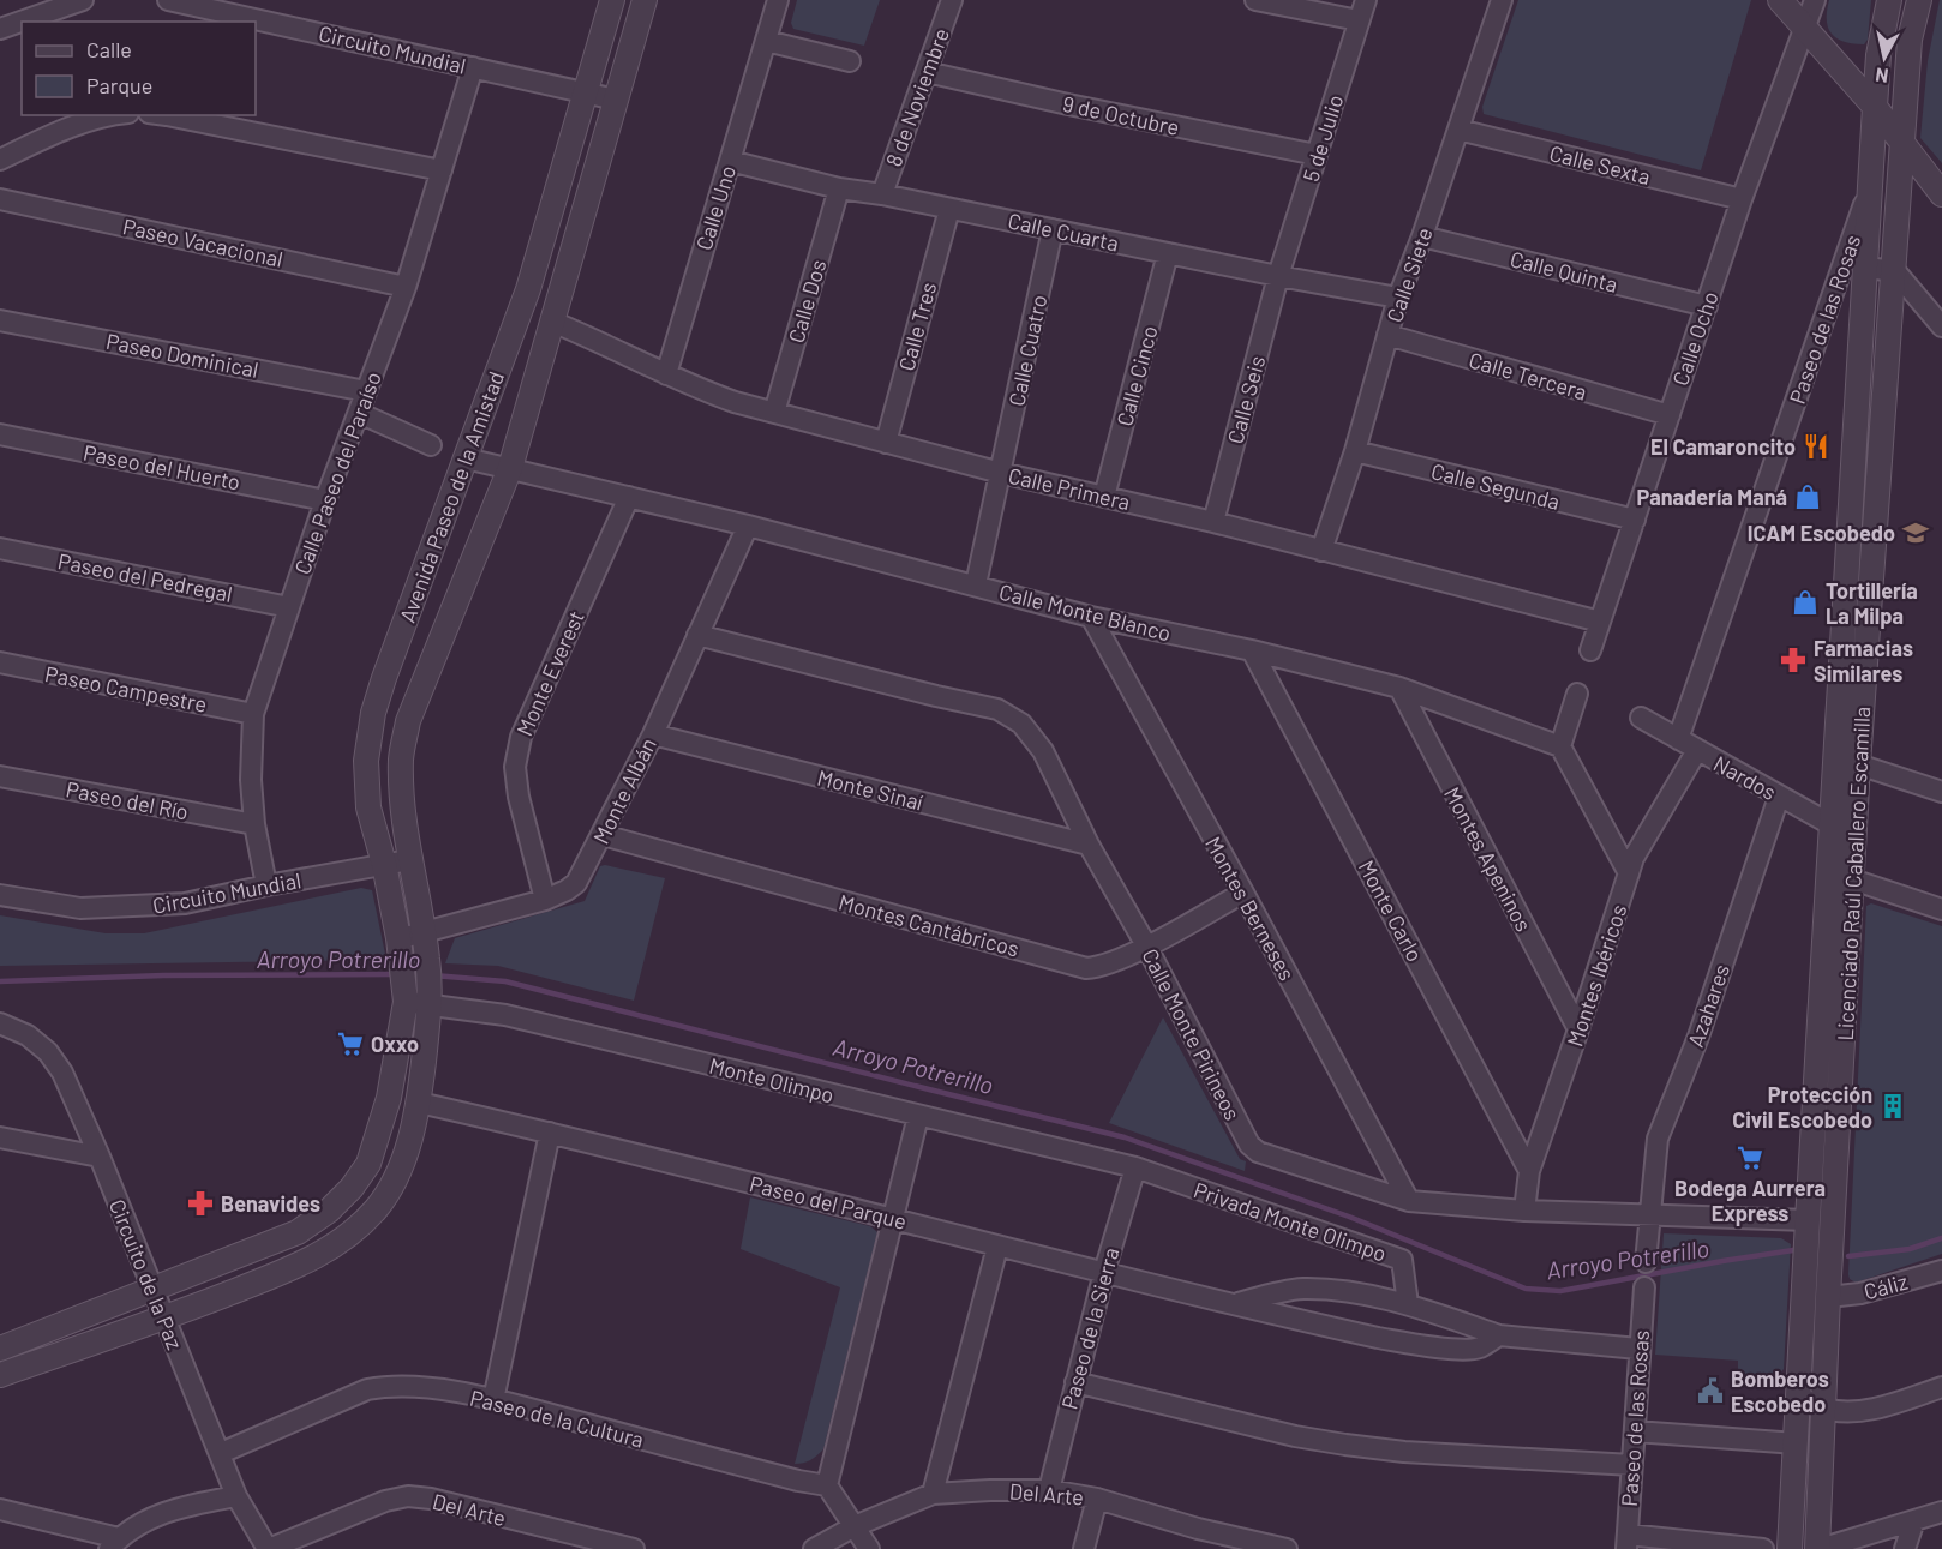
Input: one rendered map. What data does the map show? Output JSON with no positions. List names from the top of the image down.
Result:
{
  "streets": {
    "street": [
      "Circuito Mundial",
      "8 de Noviembre",
      "9 de Octubre",
      "5 de Julio",
      "Calle Sexta",
      "Calle Uno",
      "Calle Cuarta",
      "Paseo Vacacional",
      "Calle Quinta",
      "Calle Siete",
      "Calle Dos",
      "Paseo de las Rosas",
      "Calle Tres",
      "Calle Ocho",
      "Calle Cuatro",
      "Paseo Dominical",
      "Calle Cinco",
      "Calle Tercera",
      "Calle Seis",
      "Paseo del Huerto",
      "Calle Paseo del Paraíso",
      "Calle Segunda",
      "Calle Primera",
      "Avenida Paseo de la Amistad",
      "Paseo del Pedregal",
      "Calle Monte Blanco",
      "Monte Everest",
      "Paseo Campestre",
      "Nardos",
      "Monte Sinaí",
      "Monte Albán",
      "Paseo del Río",
      "Montes Apeninos",
      "Licenciado Raúl Caballero Escamilla",
      "Montes Berneses",
      "Monte Carlo",
      "Montes Cantábricos",
      "Montes Ibéricos",
      "Azahares",
      "Calle Monte Pirineos",
      "Monte Olimpo",
      "Paseo del Parque",
      "Privada Monte Olimpo",
      "Circuito de la Paz",
      "Cáliz",
      "Paseo de la Sierra",
      "Paseo de la Cultura",
      "Del Arte"
    ]
  },
  "crossings": [
    ["Circuito Mundial", "Calle Paseo del Paraíso"],
    ["Circuito Mundial", "Avenida Paseo de la Amistad"],
    ["8 de Noviembre", "9 de Octubre"],
    ["8 de Noviembre", "Calle Cuarta"],
    ["9 de Octubre", "5 de Julio"],
    ["5 de Julio", "Calle Cuarta"],
    ["5 de Julio", "Calle Seis"],
    ["Calle Sexta", "Calle Siete"],
    ["Calle Sexta", "Calle Ocho"],
    ["Calle Uno", "Calle Cuarta"],
    ["Calle Uno", "Calle Primera"],
    ["Calle Cuarta", "Calle Siete"],
    ["Calle Cuarta", "Calle Dos"],
    ["Calle Cuarta", "Calle Tres"],
    ["Calle Cuarta", "Calle Cuatro"],
    ["Calle Cuarta", "Calle Cinco"],
    ["Calle Cuarta", "Calle Seis"],
    ["Paseo Vacacional", "Calle Paseo del Paraíso"],
    ["Calle Quinta", "Calle Siete"],
    ["Calle Quinta", "Calle Ocho"],
    ["Calle Siete", "Calle Tercera"],
    ["Calle Siete", "Calle Segunda"],
    ["Calle Siete", "Calle Primera"],
    ["Calle Dos", "Calle Primera"],
    ["Paseo de las Rosas", "Nardos"],
    ["Paseo de las Rosas", "Licenciado Raúl Caballero Escamilla"],
    ["Paseo de las Rosas", "Paseo del Parque"],
    ["Calle Tres", "Calle Primera"],
    ["Calle Ocho", "Calle Tercera"],
    ["Calle Ocho", "Calle Segunda"],
    ["Calle Ocho", "Calle Primera"],
    ["Calle Cuatro", "Calle Primera"],
    ["Calle Cuatro", "Calle Monte Blanco"],
    ["Paseo Dominical", "Calle Paseo del Paraíso"],
    ["Calle Cinco", "Calle Primera"],
    ["Calle Seis", "Calle Primera"],
    ["Paseo del Huerto", "Calle Paseo del Paraíso"],
    ["Calle Paseo del Paraíso", "Paseo del Pedregal"],
    ["Calle Paseo del Paraíso", "Paseo Campestre"],
    ["Calle Paseo del Paraíso", "Paseo del Río"],
    ["Calle Primera", "Avenida Paseo de la Amistad"],
    ["Avenida Paseo de la Amistad", "Calle Monte Blanco"],
    ["Avenida Paseo de la Amistad", "Monte Albán"],
    ["Avenida Paseo de la Amistad", "Monte Olimpo"],
    ["Avenida Paseo de la Amistad", "Paseo del Parque"],
    ["Avenida Paseo de la Amistad", "Circuito de la Paz"],
    ["Calle Monte Blanco", "Monte Everest"],
    ["Calle Monte Blanco", "Monte Albán"],
    ["Calle Monte Blanco", "Montes Apeninos"],
    ["Calle Monte Blanco", "Montes Berneses"],
    ["Calle Monte Blanco", "Monte Carlo"],
    ["Monte Everest", "Monte Albán"],
    ["Nardos", "Licenciado Raúl Caballero Escamilla"],
    ["Nardos", "Montes Ibéricos"],
    ["Nardos", "Azahares"],
    ["Monte Sinaí", "Monte Albán"],
    ["Monte Sinaí", "Calle Monte Pirineos"],
    ["Monte Albán", "Montes Cantábricos"],
    ["Monte Albán", "Calle Monte Pirineos"],
    ["Montes Apeninos", "Montes Ibéricos"],
    ["Licenciado Raúl Caballero Escamilla", "Calle Monte Pirineos"],
    ["Licenciado Raúl Caballero Escamilla", "Cáliz"],
    ["Montes Berneses", "Montes Cantábricos"],
    ["Montes Berneses", "Calle Monte Pirineos"],
    ["Monte Carlo", "Montes Ibéricos"],
    ["Montes Cantábricos", "Calle Monte Pirineos"],
    ["Montes Ibéricos", "Calle Monte Pirineos"],
    ["Azahares", "Calle Monte Pirineos"],
    ["Monte Olimpo", "Privada Monte Olimpo"],
    ["Monte Olimpo", "Paseo de la Sierra"],
    ["Paseo del Parque", "Privada Monte Olimpo"],
    ["Paseo del Parque", "Paseo de la Sierra"],
    ["Privada Monte Olimpo", "Paseo de la Sierra"],
    ["Circuito de la Paz", "Paseo de la Cultura"],
    ["Circuito de la Paz", "Del Arte"],
    ["Paseo de la Sierra", "Del Arte"]
  ],
  "water": ["Arroyo Potrerillo"],
  "places": {
    "restaurant": ["El Camaroncito"],
    "shop": ["Panadería Maná", "Tortillería La Milpa"],
    "school or university": ["ICAM Escobedo"],
    "pharmacy": ["Farmacias Similares", "Benavides"],
    "supermarket": ["Oxxo", "Bodega Aurrera Express"],
    "building": ["Protección Civil Escobedo"],
    "public building": ["Bomberos Escobedo"]
  },
  "legend": ["Calle", "Parque"],
  "north": "bottom"
}
